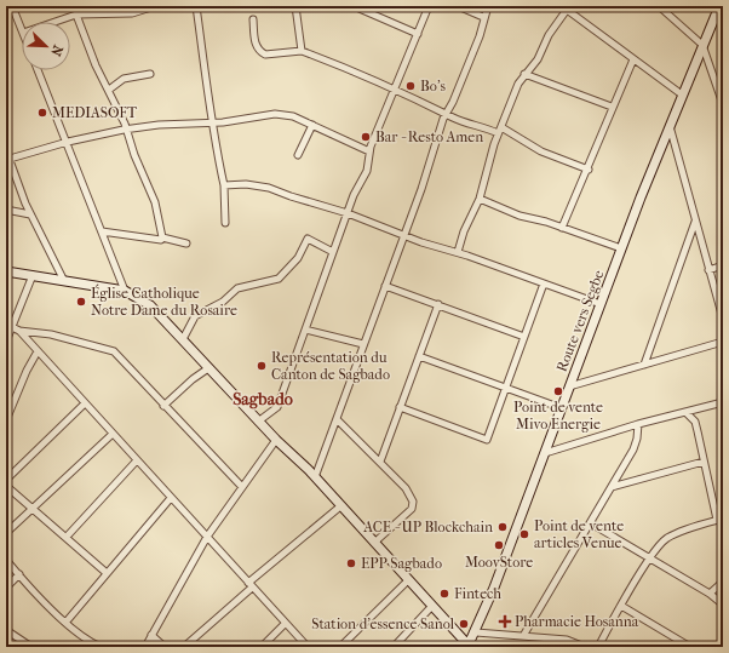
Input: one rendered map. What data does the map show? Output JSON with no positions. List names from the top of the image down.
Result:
{
  "streets": {
    "main road": ["Route vers Segbe"]
  },
  "districts": ["Sagbado"],
  "places": {
    "other": [
      "Bo's",
      "MEDIASOFT",
      "Bar - Resto Amen",
      "Église Catholique Notre Dame du Rosaire",
      "Représentation du Canton de Sagbado",
      "Point de vente Mivo Energie",
      "ACE - UP Blockchain",
      "Point de vente articles Venue",
      "MoovStore",
      "EPP Sagbado",
      "Fintech",
      "Station d'essence Sanol"
    ],
    "health": ["Pharmacie Hosanna"]
  },
  "north": "bottom right"
}
